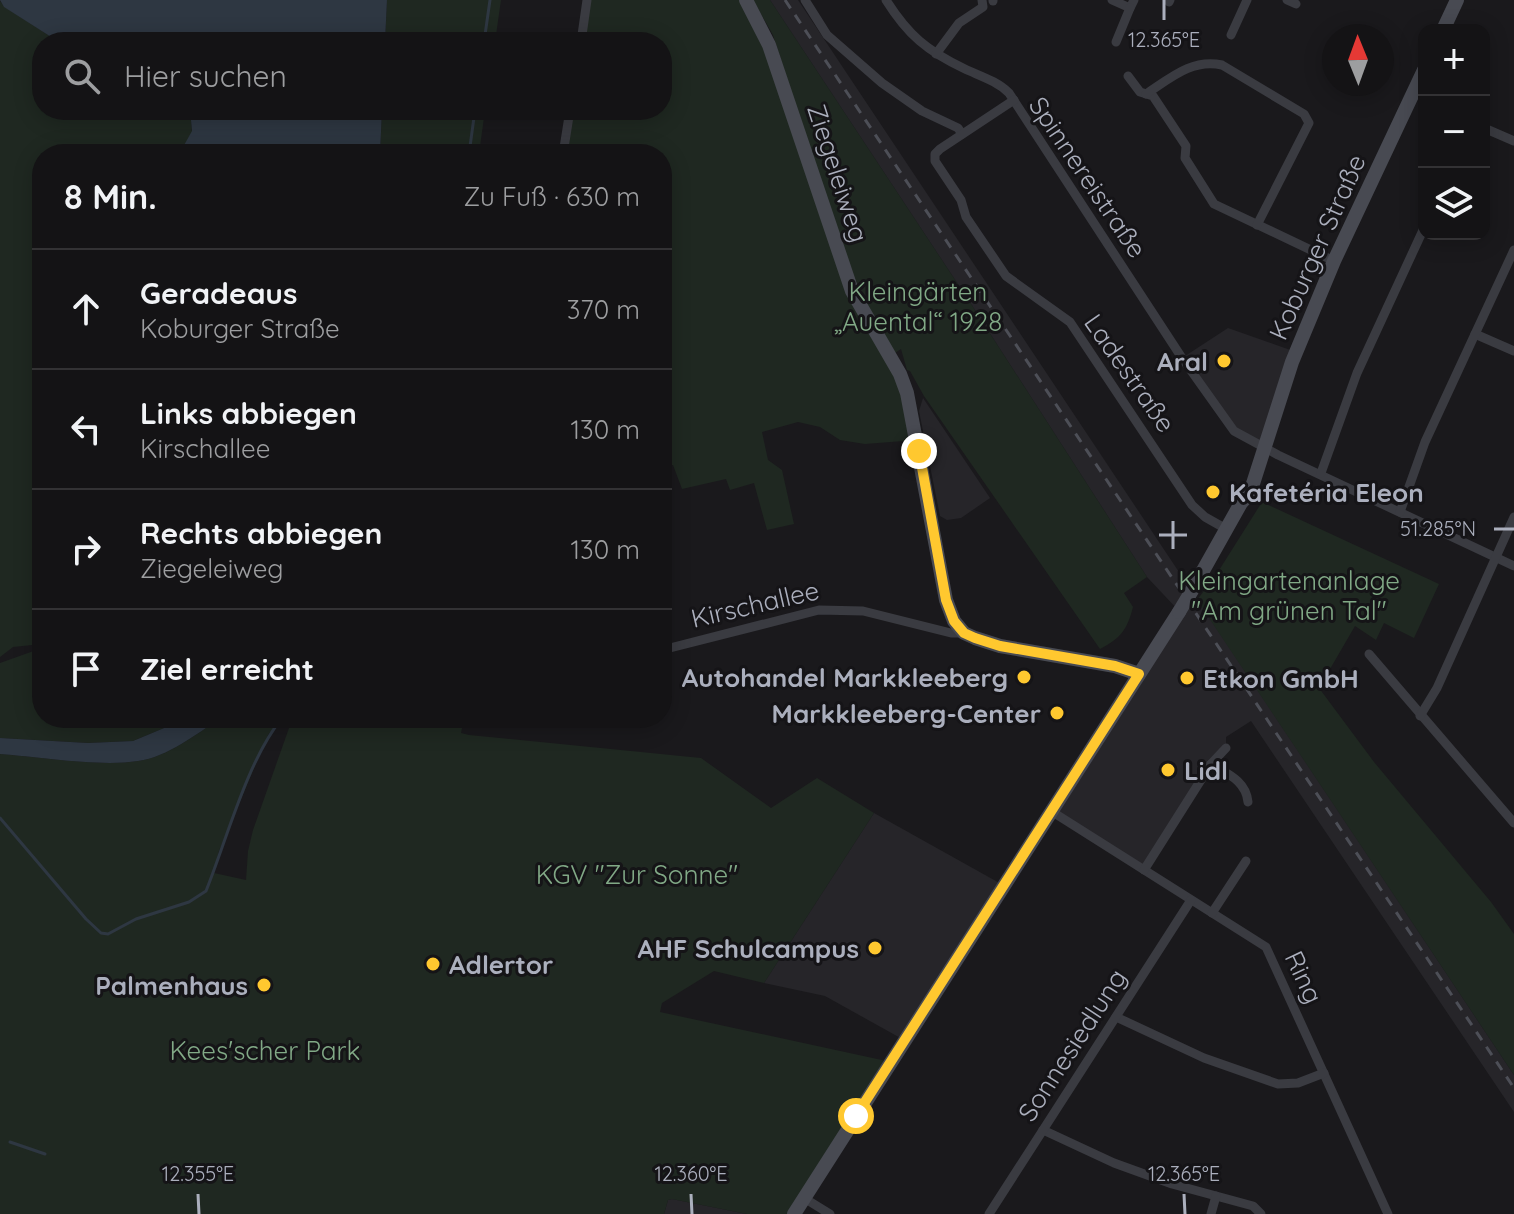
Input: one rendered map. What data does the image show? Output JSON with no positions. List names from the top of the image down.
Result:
{
  "streets": {
    "main road": ["Ziegeleiweg", "Koburger Straße", "Kirschallee"],
    "street": [
      "Spinnereistraße",
      "Ladestraße",
      "Ring",
      "Sonnesiedlung"
    ]
  },
  "crossings": [
    ["Ziegeleiweg", "Kirschallee"],
    ["Spinnereistraße", "Koburger Straße"],
    ["Spinnereistraße", "Ladestraße"],
    ["Koburger Straße", "Ladestraße"],
    ["Koburger Straße", "Kirschallee"],
    ["Koburger Straße", "Ring"],
    ["Ring", "Sonnesiedlung"]
  ],
  "parks": [
    "Kleingärten „Auental“ 1928",
    "Kleingartenanlage \"Am grünen Tal\"",
    "KGV \"Zur Sonne\"",
    "Kees'scher Park"
  ],
  "places": [
    "Aral",
    "Kafetéria Eleon",
    "Autohandel Markkleeberg",
    "Etkon GmbH",
    "Markkleeberg-Center",
    "Lidl",
    "AHF Schulcampus",
    "Adlertor",
    "Palmenhaus"
  ],
  "north": "top",
  "page": {
    "map_buttons": ["+", "−"],
    "search": "Hier suchen",
    "heading": ["8 Min.", "Zu Fuß · 630 m"],
    "list": [
      ["Geradeaus", "Koburger Straße", "370 m"],
      ["Links abbiegen", "Kirschallee", "130 m"],
      ["Rechts abbiegen", "Ziegeleiweg", "130 m"],
      "Ziel erreicht"
    ]
  },
  "coordinates": [
    "12.365°E",
    "51.285°N",
    "12.355°E",
    "12.360°E"
  ]
}
